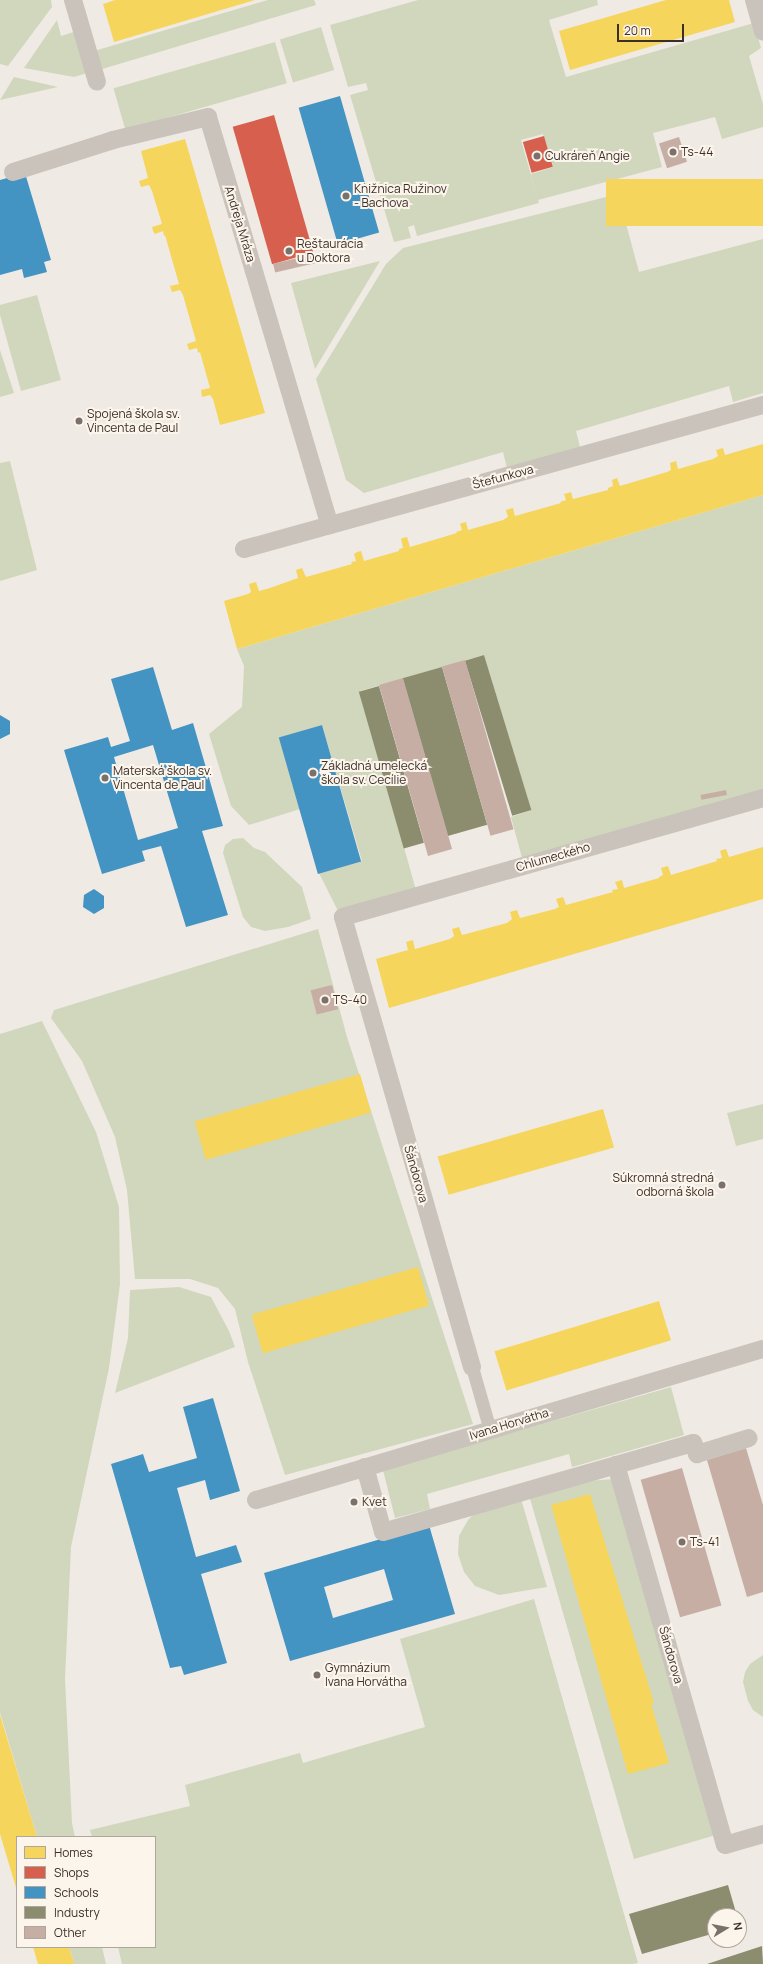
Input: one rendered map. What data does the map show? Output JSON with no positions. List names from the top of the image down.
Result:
{
  "streets": {
    "street": [
      "Andreja Mráza",
      "Štefunkova",
      "Chlumeckého",
      "Šándorova",
      "Ivana Horvátha"
    ]
  },
  "crossings": [
    ["Andreja Mráza", "Štefunkova"],
    ["Chlumeckého", "Šándorova"],
    ["Šándorova", "Ivana Horvátha"]
  ],
  "places": [
    "Ts-44",
    "Cukráreň Angie",
    "Knižnica Ružinov - Bachova",
    "Reštaurácia u Doktora",
    "Spojená škola sv. Vincenta de Paul",
    "Základná umelecká škola sv. Cecílie",
    "Materská škola sv. Vincenta de Paul",
    "TS-40",
    "Súkromná stredná odborná škola",
    "Kvet",
    "Ts-41",
    "Gymnázium Ivana Horvátha"
  ],
  "legend": [
    "Homes",
    "Shops",
    "Schools",
    "Industry",
    "Other"
  ],
  "scale_bar": "20 m",
  "north": "right"
}
